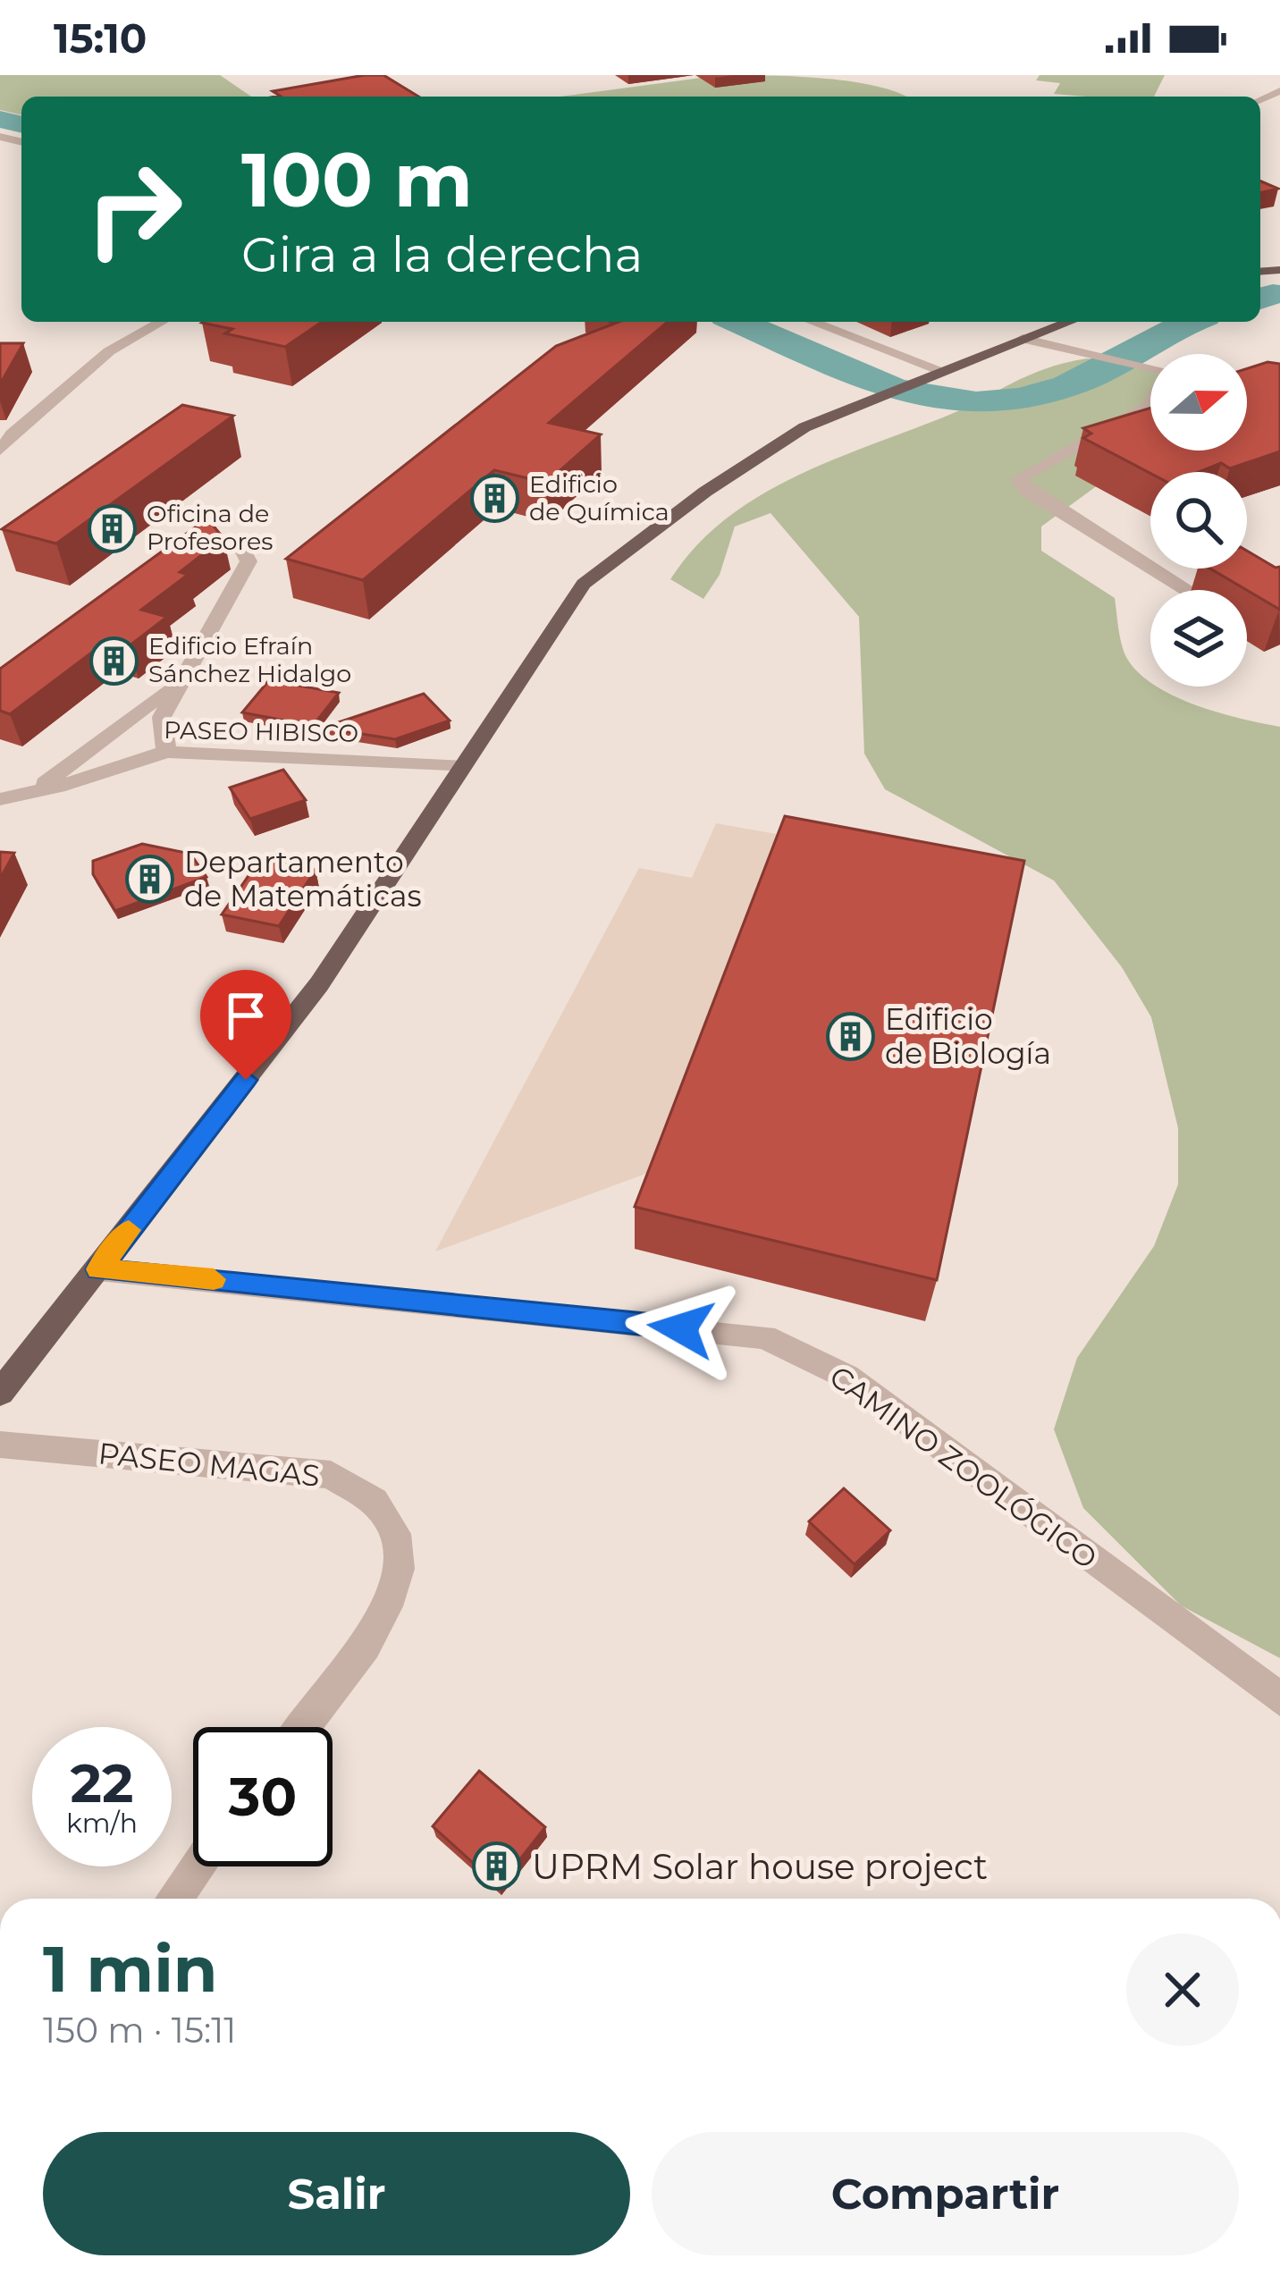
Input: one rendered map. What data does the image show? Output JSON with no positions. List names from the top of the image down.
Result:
{
  "streets": {
    "street": ["PASEO HIBISCO", "PASEO MAGAS", "CAMINO ZOOLÓGICO"]
  },
  "places": {
    "building": [
      "Edificio de Química",
      "Oficina de Profesores",
      "Edificio Efraín Sánchez Hidalgo",
      "Departamento de Matemáticas",
      "Edificio de Biología",
      "UPRM Solar house project"
    ]
  },
  "north": "right",
  "page": {
    "status": "15:10",
    "turn": ["100 m", "Gira a la derecha"],
    "speed": "22 km/h",
    "limit": "30",
    "heading": ["1 min", "150 m · 15:11"],
    "buttons": ["Salir", "Compartir"]
  }
}
